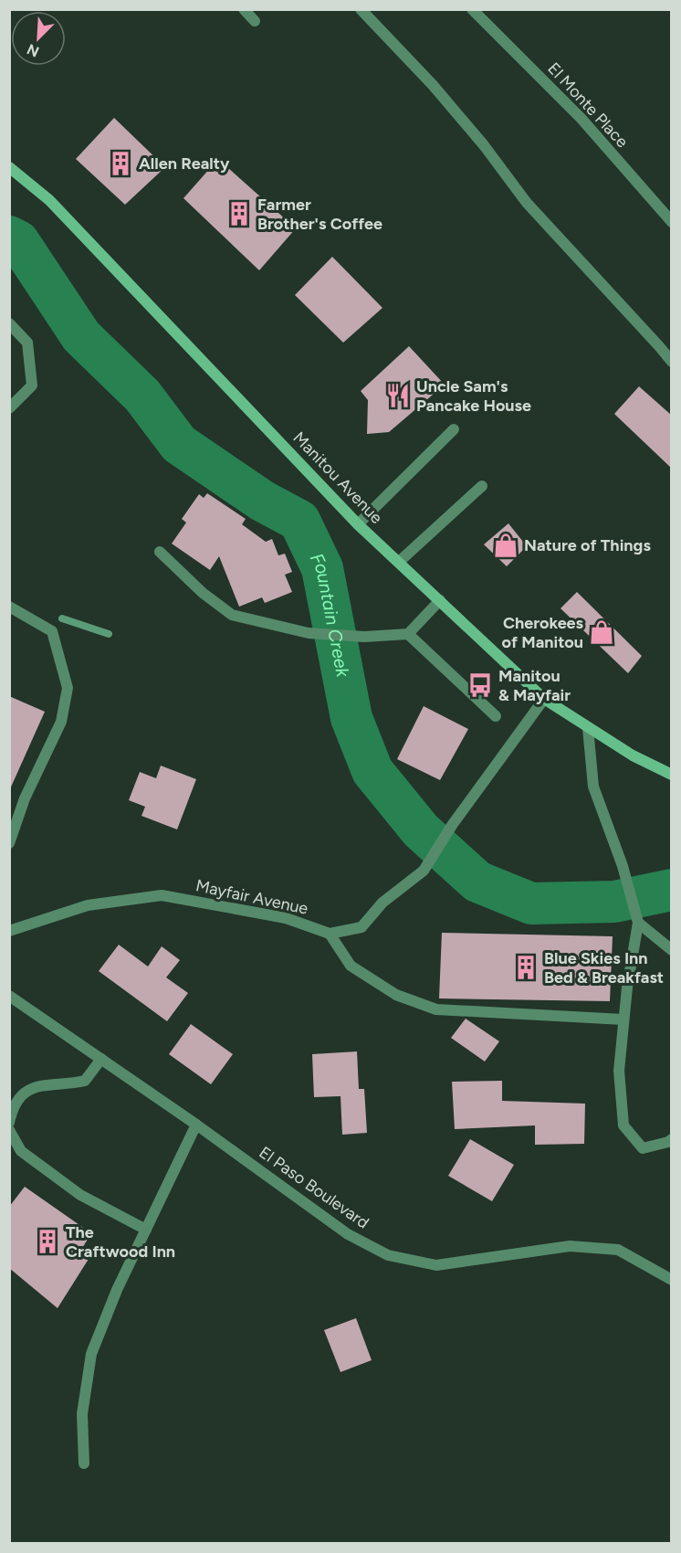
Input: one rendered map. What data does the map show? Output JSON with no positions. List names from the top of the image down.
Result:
{
  "streets": {
    "main road": ["Manitou Avenue"],
    "street": ["El Monte Place", "Mayfair Avenue", "El Paso Boulevard"]
  },
  "water": ["Fountain Creek"],
  "places": {
    "building": [
      "Allen Realty",
      "Farmer Brother's Coffee",
      "Blue Skies Inn Bed & Breakfast",
      "The Craftwood Inn"
    ],
    "restaurant": ["Uncle Sam's Pancake House"],
    "shop": ["Nature of Things", "Cherokees of Manitou"],
    "bus stop": ["Manitou & Mayfair"]
  },
  "north": "bottom left"
}
